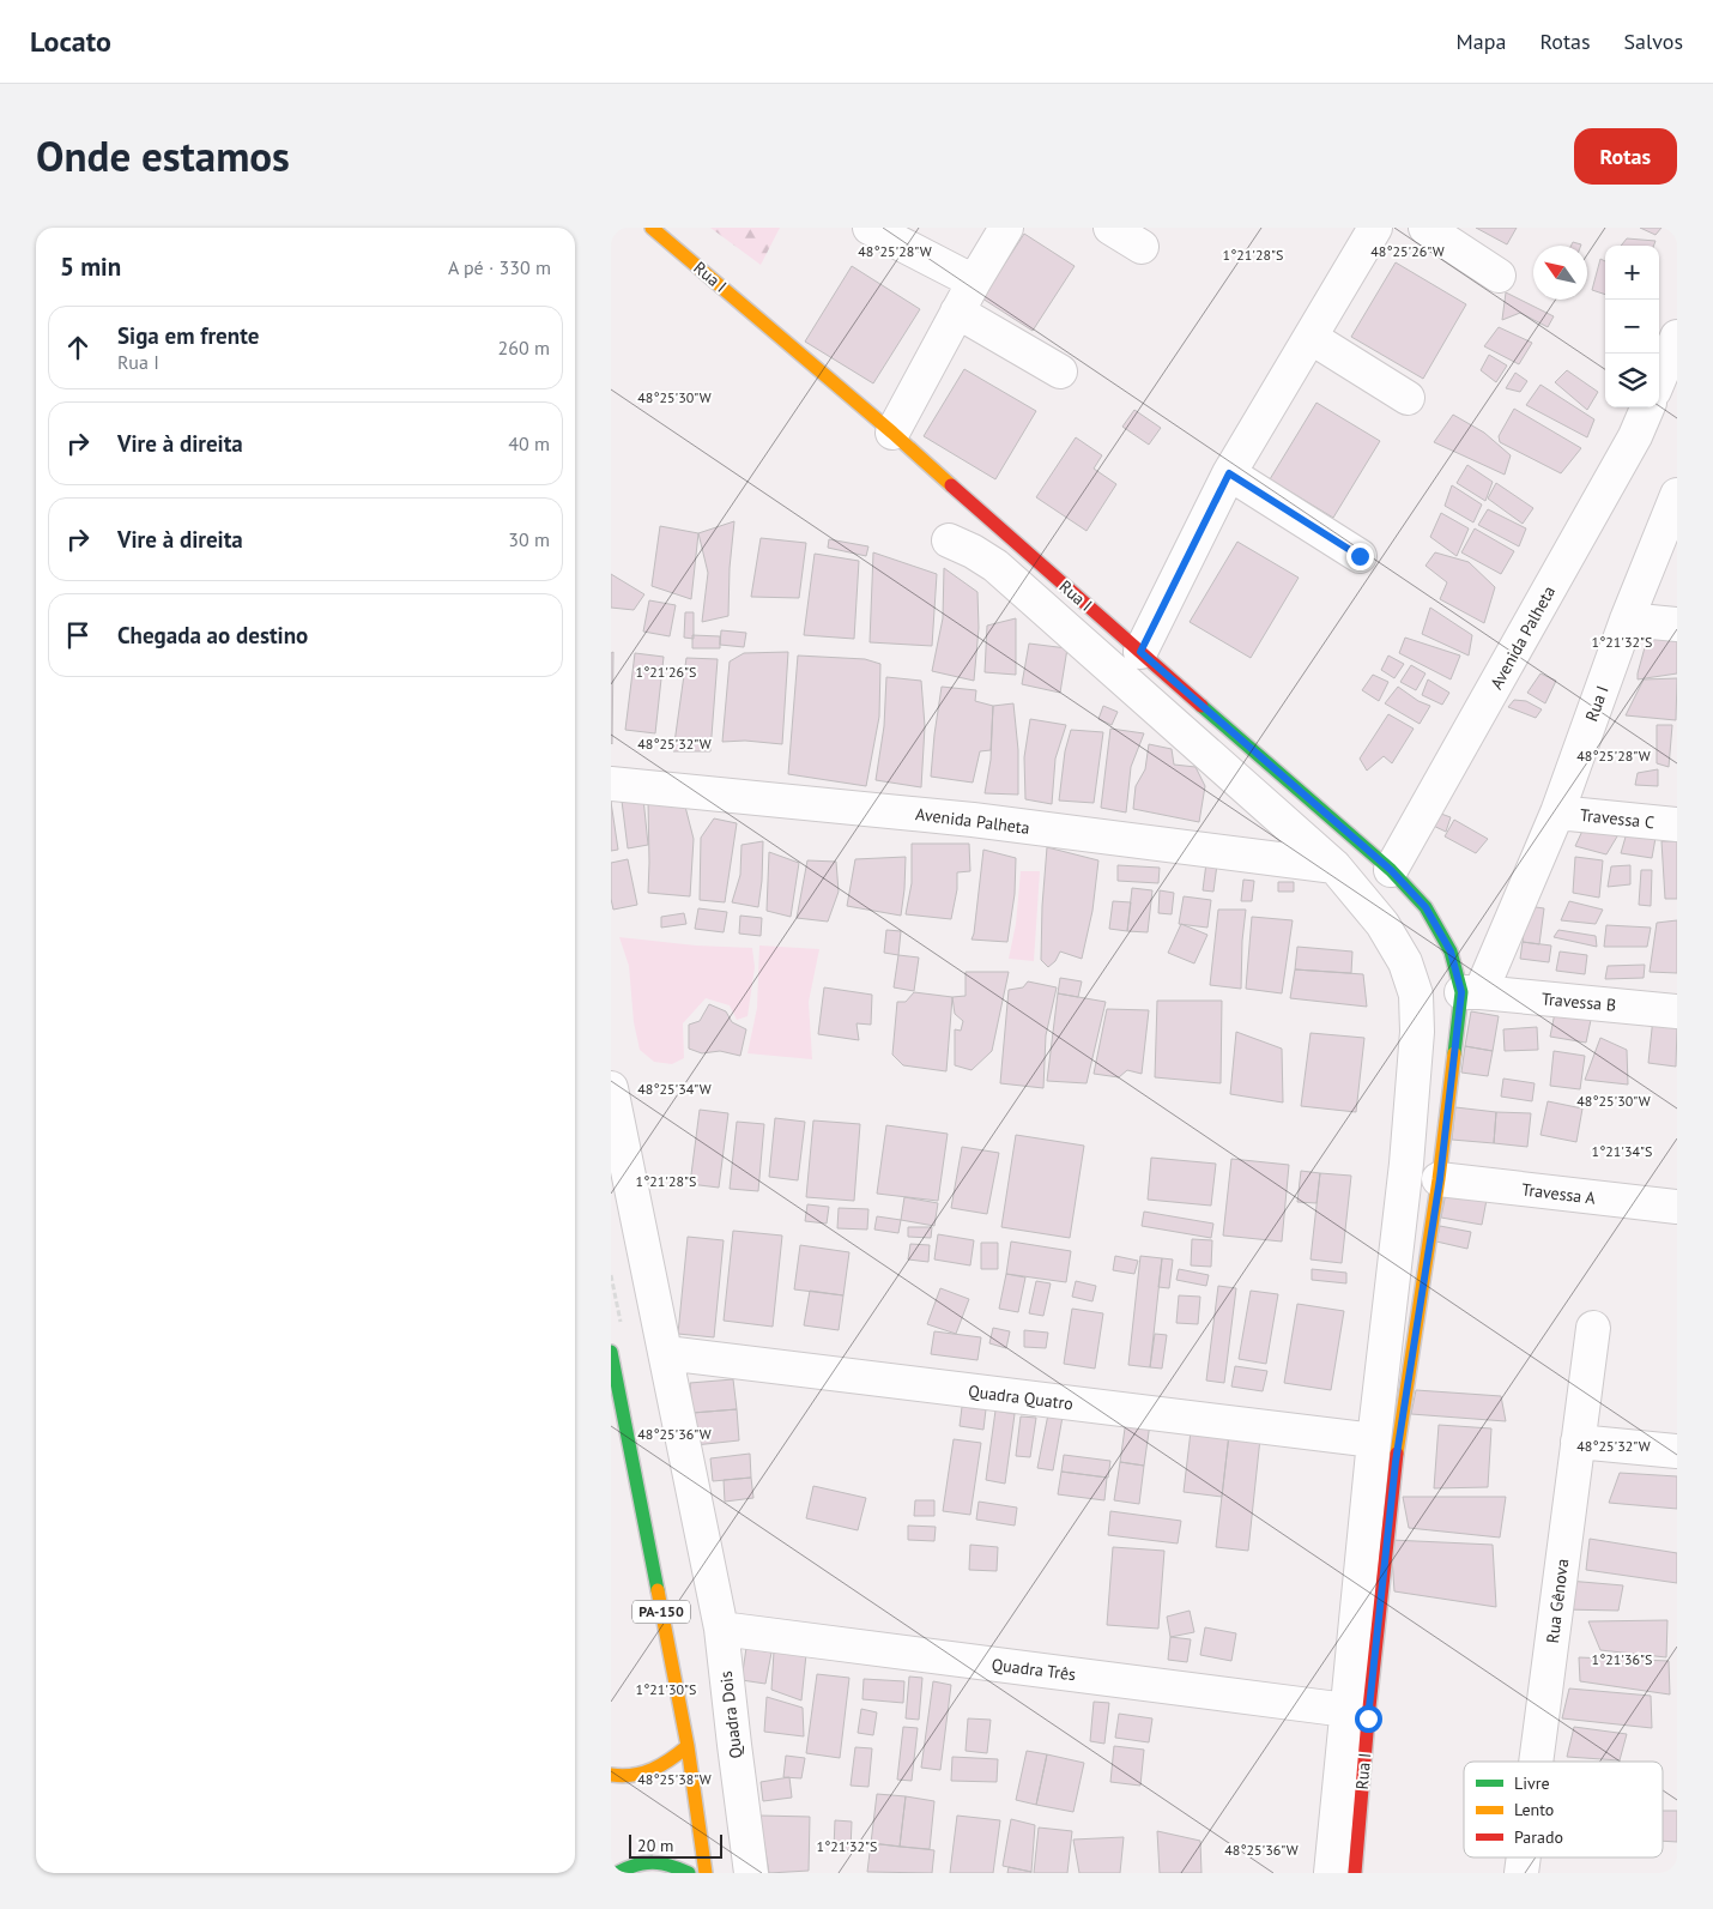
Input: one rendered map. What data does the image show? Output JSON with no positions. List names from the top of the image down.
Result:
{
  "streets": {
    "street": [
      "Rua I",
      "Avenida Palheta",
      "Travessa C",
      "Travessa B",
      "Travessa A",
      "Quadra Quatro",
      "Rua Gênova",
      "PA-150",
      "Quadra Três",
      "Quadra Dois"
    ]
  },
  "crossings": [
    ["Rua I", "Avenida Palheta"],
    ["Rua I", "Travessa C"],
    ["Rua I", "Travessa B"],
    ["Rua I", "Travessa A"],
    ["Quadra Quatro", "Quadra Dois"],
    ["Quadra Três", "Quadra Dois"]
  ],
  "legend": ["Livre", "Lento", "Parado"],
  "scale_bar": "20 m",
  "north": "top left",
  "page": {
    "header": "Locato",
    "nav": ["Mapa", "Rotas", "Salvos"],
    "title": "Onde estamos",
    "buttons": "Rotas",
    "heading": ["5 min", "A pé · 330 m"],
    "map_buttons": ["+", "−"],
    "list": [
      ["Siga em frente", "Rua I", "260 m"],
      ["Vire à direita", "40 m"],
      ["Vire à direita", "30 m"],
      "Chegada ao destino"
    ],
    "scale": "20 m"
  },
  "coordinates": [
    "48°25'28\"W",
    "48°25'26\"W",
    "1°21'28\"S",
    "48°25'30\"W",
    "1°21'32\"S",
    "1°21'26\"S",
    "48°25'32\"W",
    "48°25'34\"W",
    "1°21'34\"S",
    "48°25'36\"W",
    "1°21'36\"S",
    "1°21'30\"S",
    "48°25'38\"W"
  ]
}
